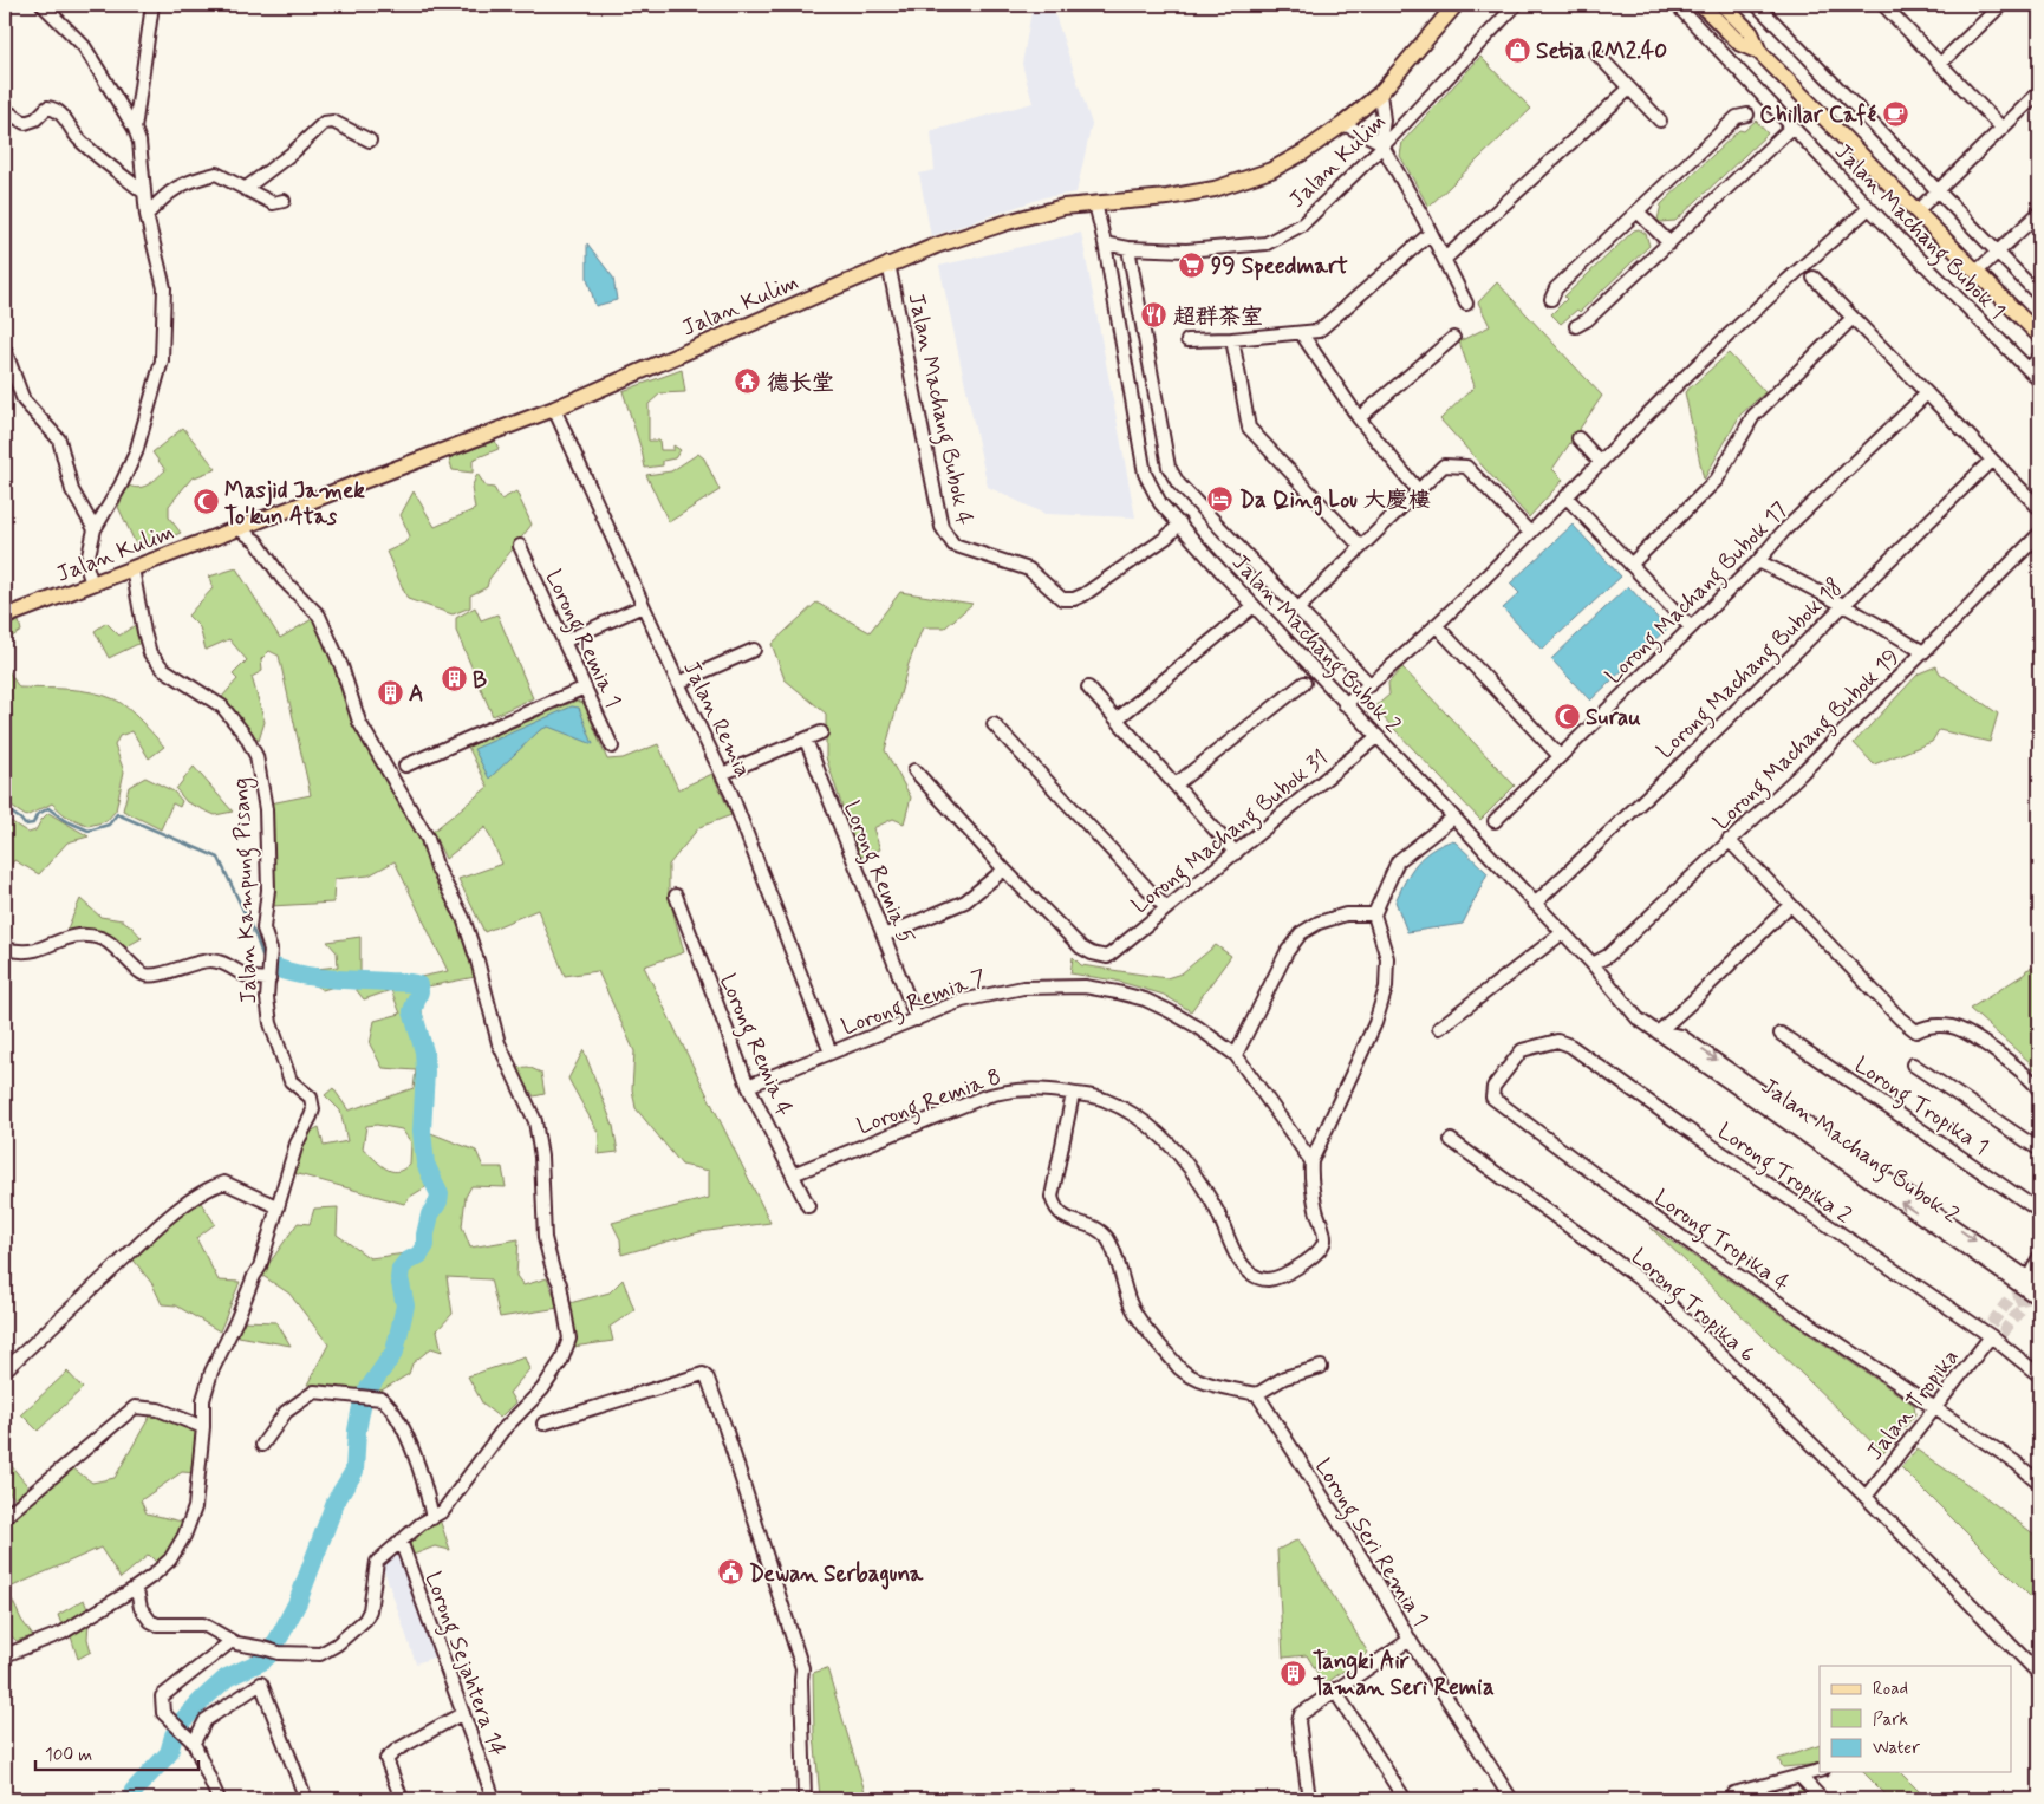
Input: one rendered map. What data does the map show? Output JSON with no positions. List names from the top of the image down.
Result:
{
  "streets": {
    "main road": ["Jalan Kulim"],
    "street": [
      "Jalan Machang Bubok 1",
      "Jalan Machang Bubok 4",
      "Lorong Machang Bubok 17",
      "Lorong Remia 1",
      "Jalan Machang Bubok 2",
      "Lorong Machang Bubok 18",
      "Jalan Remia",
      "Lorong Machang Bubok 19",
      "Lorong Machang Bubok 31",
      "Lorong Remia 5",
      "Jalan Kampung Pisang",
      "Lorong Remia 7",
      "Lorong Remia 4",
      "Lorong Remia 8",
      "Lorong Tropika 1",
      "Lorong Tropika 2",
      "Lorong Tropika 4",
      "Lorong Tropika 6",
      "Jalan Tropika",
      "Lorong Seri Remia 1",
      "Lorong Sejahtera 14"
    ]
  },
  "crossings": [
    ["Jalan Kulim", "Jalan Machang Bubok 4"],
    ["Jalan Kulim", "Jalan Machang Bubok 2"],
    ["Jalan Kulim", "Jalan Remia"],
    ["Jalan Kulim", "Jalan Kampung Pisang"],
    ["Jalan Machang Bubok 4", "Jalan Machang Bubok 2"],
    ["Jalan Machang Bubok 2", "Lorong Machang Bubok 18"],
    ["Jalan Machang Bubok 2", "Lorong Machang Bubok 19"],
    ["Jalan Machang Bubok 2", "Lorong Machang Bubok 31"],
    ["Jalan Remia", "Lorong Remia 7"],
    ["Lorong Remia 5", "Lorong Remia 7"],
    ["Lorong Remia 7", "Lorong Remia 4"],
    ["Lorong Remia 7", "Lorong Remia 8"],
    ["Lorong Remia 4", "Lorong Remia 8"],
    ["Lorong Tropika 2", "Lorong Tropika 4"],
    ["Lorong Tropika 2", "Jalan Tropika"],
    ["Lorong Tropika 4", "Jalan Tropika"],
    ["Lorong Tropika 6", "Jalan Tropika"]
  ],
  "places": {
    "shop": ["Setia RM2.40"],
    "cafe": ["Chillar Café"],
    "supermarket": ["99 Speedmart"],
    "restaurant": ["超群茶室"],
    "temple": ["德长堂"],
    "hotel": ["Da Qing Lou 大慶樓"],
    "mosque": ["Masjid Jamek To'kun Atas", "Surau"],
    "building": ["B", "A", "Tangki Air Taman Seri Remia"],
    "public building": ["Dewan Serbaguna"]
  },
  "legend": ["Road", "Park", "Water"],
  "scale_bar": "100 m"
}
